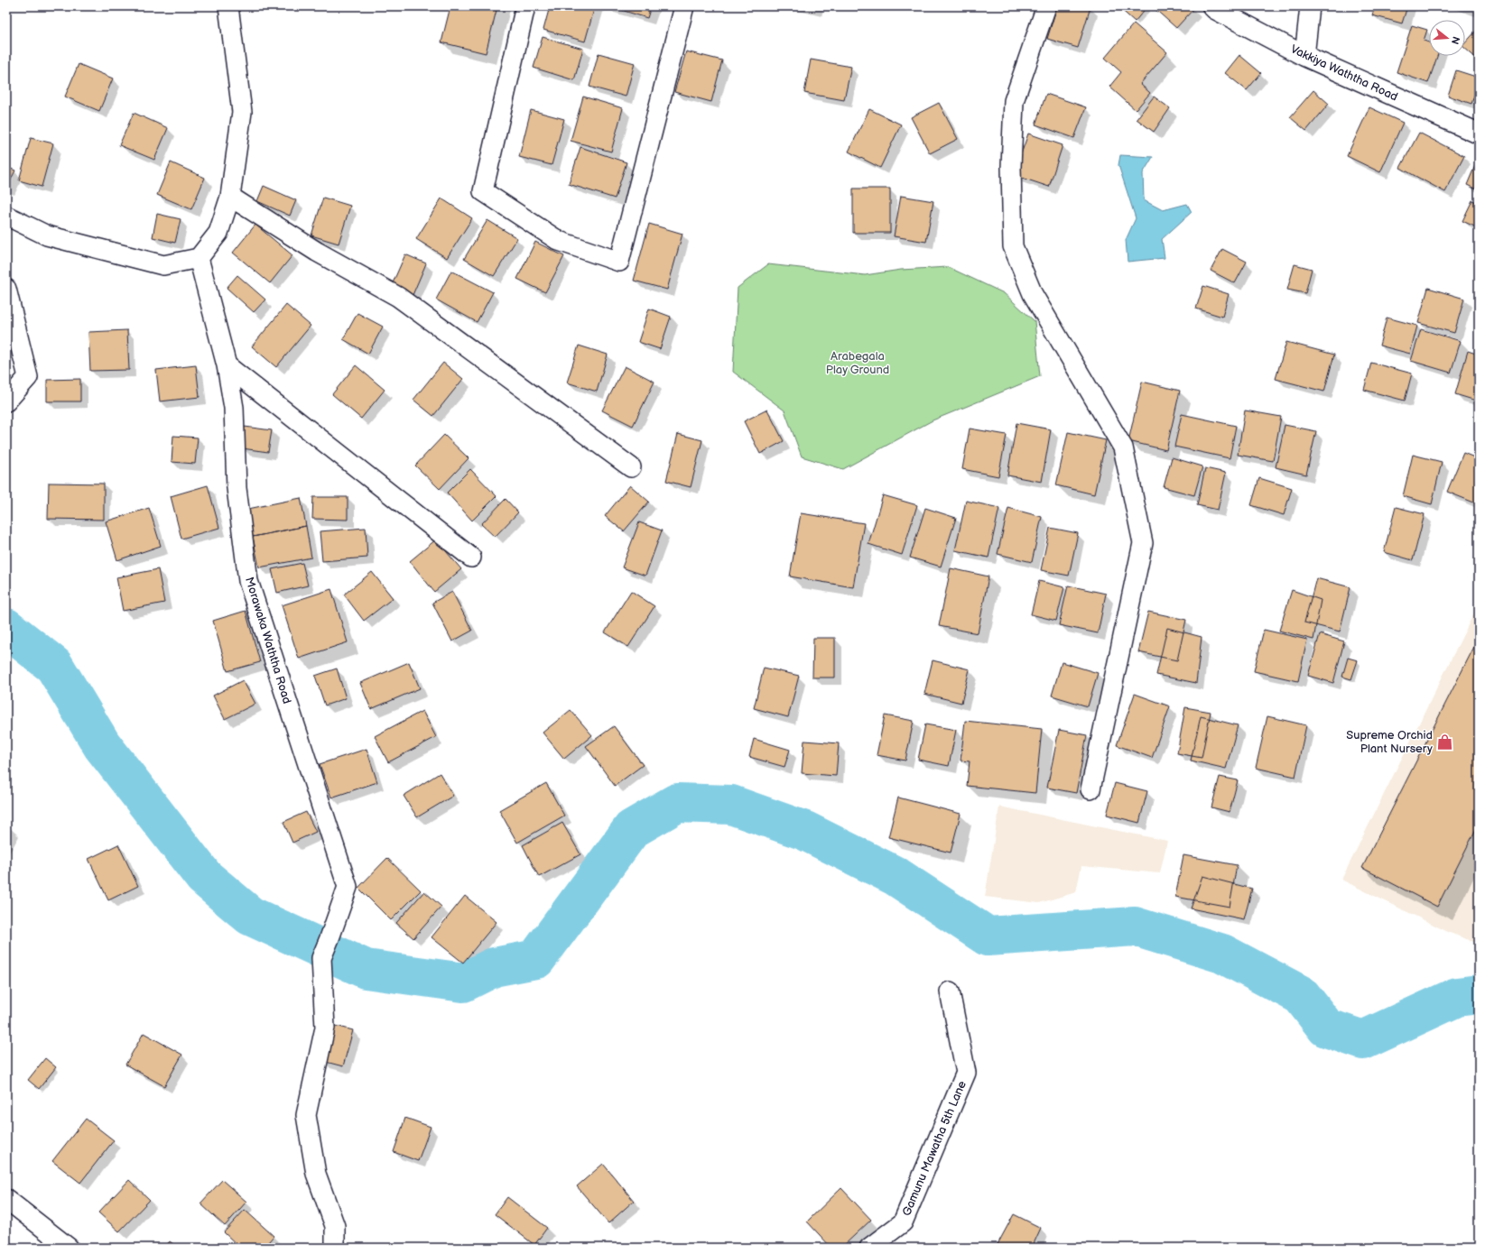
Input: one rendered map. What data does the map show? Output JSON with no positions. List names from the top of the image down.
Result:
{
  "streets": {
    "street": ["Vakkiya Waththa Road", "Morawaka Waththa Road", "Gamunu Mawatha 5th Lane"]
  },
  "parks": ["Arabegala Play Ground"],
  "places": {
    "shop": ["Supreme Orchid Plant Nursery"]
  },
  "north": "right"
}
